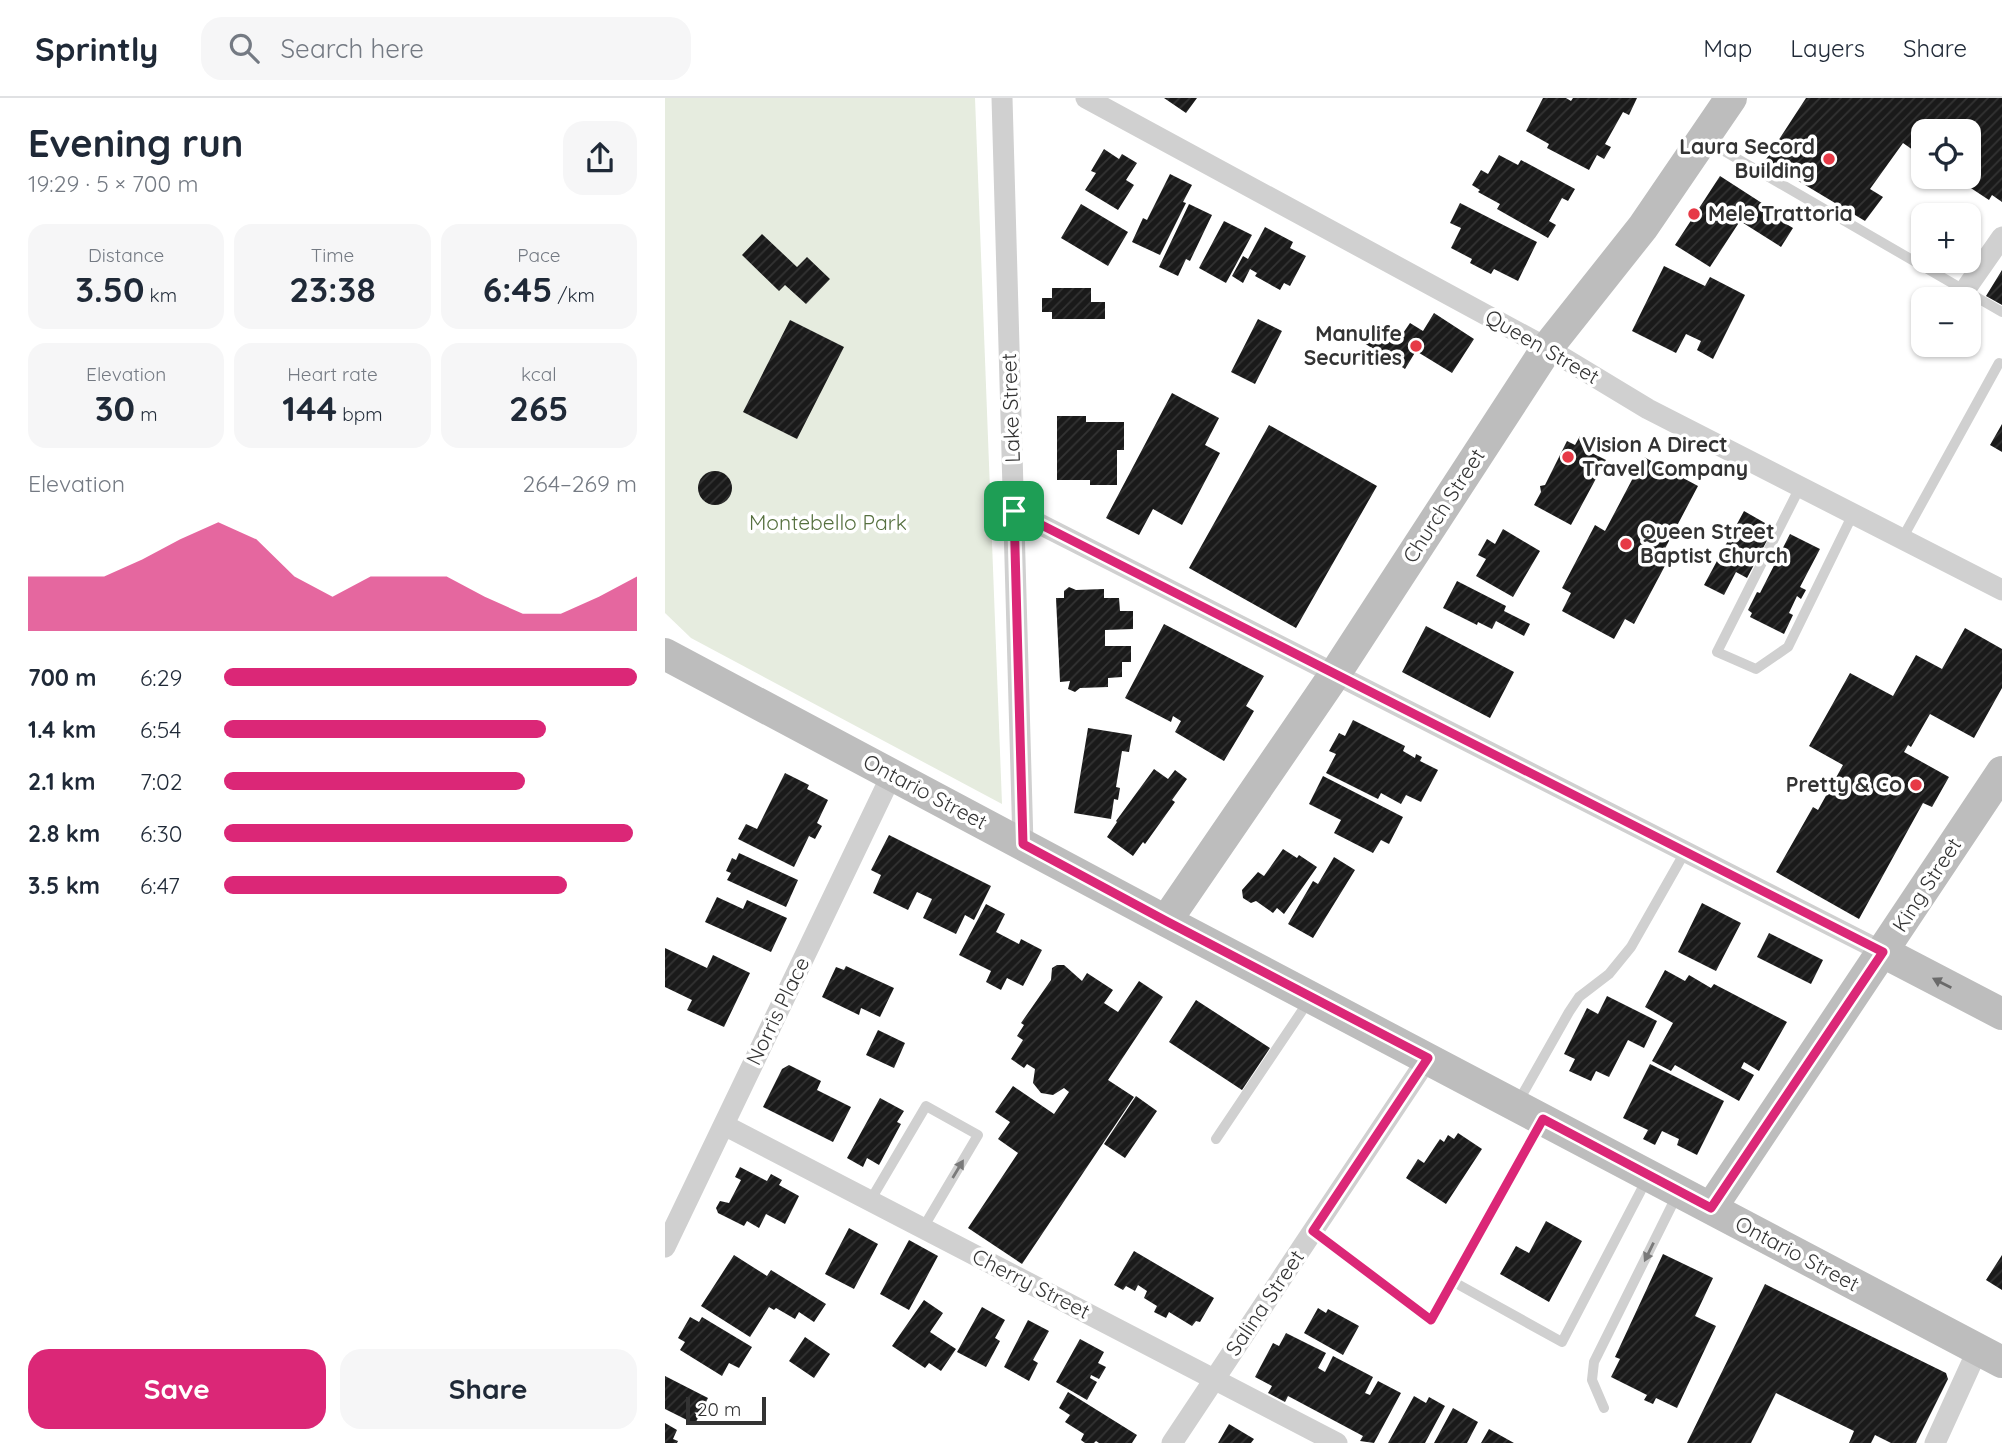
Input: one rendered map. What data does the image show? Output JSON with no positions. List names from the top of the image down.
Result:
{
  "streets": {
    "street": [
      "Queen Street",
      "Lake Street",
      "Church Street",
      "Ontario Street",
      "King Street",
      "Norris Place",
      "Cherry Street",
      "Salina Street"
    ]
  },
  "crossings": [
    ["Queen Street", "Church Street"],
    ["Lake Street", "Ontario Street"],
    ["Church Street", "Ontario Street"],
    ["Ontario Street", "King Street"],
    ["Ontario Street", "Norris Place"],
    ["Ontario Street", "Salina Street"],
    ["Norris Place", "Cherry Street"],
    ["Cherry Street", "Salina Street"]
  ],
  "parks": ["Montebello Park"],
  "places": [
    "Laura Secord Building",
    "Mele Trattoria",
    "Manulife Securities",
    "Vision A Direct Travel Company",
    "Queen Street Baptist Church",
    "Pretty & Co"
  ],
  "scale_bar": "20 m",
  "page": {
    "header": "Sprintly",
    "search": "Search here",
    "nav": ["Map", "Layers", "Share"],
    "heading": ["Evening run", "19:29 · 5 × 700 m"],
    "map_buttons": ["+", "−"],
    "stats": [
      ["Distance", "3.50 km"],
      ["Time", "23:38"],
      ["Pace", "6:45 /km"],
      ["Elevation", "30 m"],
      ["Heart rate", "144 bpm"],
      ["kcal", "265"]
    ],
    "chart": ["Elevation", "264–269 m"],
    "list": [
      {
        "name": "700 m",
        "note": "6:29"
      },
      {
        "name": "1.4 km",
        "note": "6:54"
      },
      {
        "name": "2.1 km",
        "note": "7:02"
      },
      {
        "name": "2.8 km",
        "note": "6:30"
      },
      {
        "name": "3.5 km",
        "note": "6:47"
      }
    ],
    "buttons": ["Save", "Share"],
    "scale": "20 m"
  }
}
